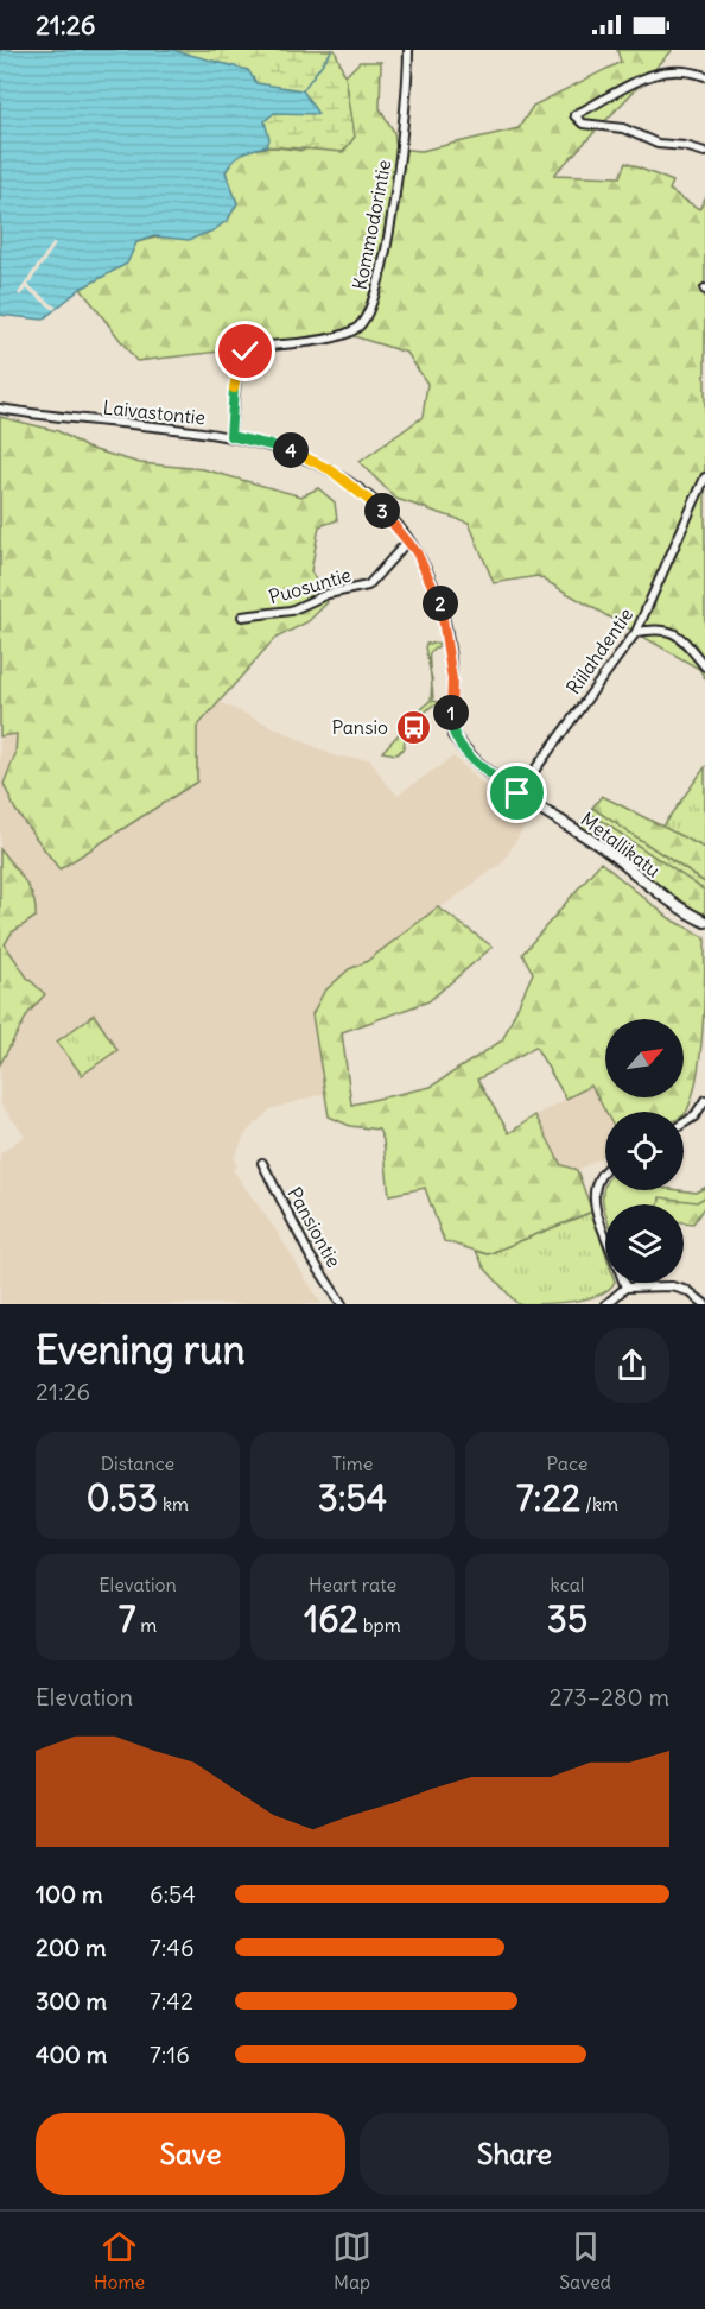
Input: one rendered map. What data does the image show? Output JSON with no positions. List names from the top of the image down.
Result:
{
  "streets": {
    "street": [
      "Kommodorintie",
      "Laivastontie",
      "Puosuntie",
      "Riilahdentie",
      "Metallikatu",
      "Pansiontie"
    ]
  },
  "crossings": [
    ["Kommodorintie", "Laivastontie"],
    ["Laivastontie", "Puosuntie"],
    ["Laivastontie", "Metallikatu"],
    ["Riilahdentie", "Metallikatu"]
  ],
  "places": {
    "bus stop": ["Pansio"]
  },
  "north": "top right",
  "page": {
    "status": "21:26",
    "pins": [
      "4",
      "3",
      "2",
      "1"
    ],
    "heading": ["Evening run", "21:26"],
    "stats": [
      ["Distance", "0.53 km"],
      ["Time", "3:54"],
      ["Pace", "7:22 /km"],
      ["Elevation", "7 m"],
      ["Heart rate", "162 bpm"],
      ["kcal", "35"]
    ],
    "chart": ["Elevation", "273–280 m"],
    "list": [
      {
        "name": "100 m",
        "note": "6:54"
      },
      {
        "name": "200 m",
        "note": "7:46"
      },
      {
        "name": "300 m",
        "note": "7:42"
      },
      {
        "name": "400 m",
        "note": "7:16"
      }
    ],
    "buttons": ["Save", "Share"],
    "tabs": ["Home", "Map", "Saved"]
  }
}
